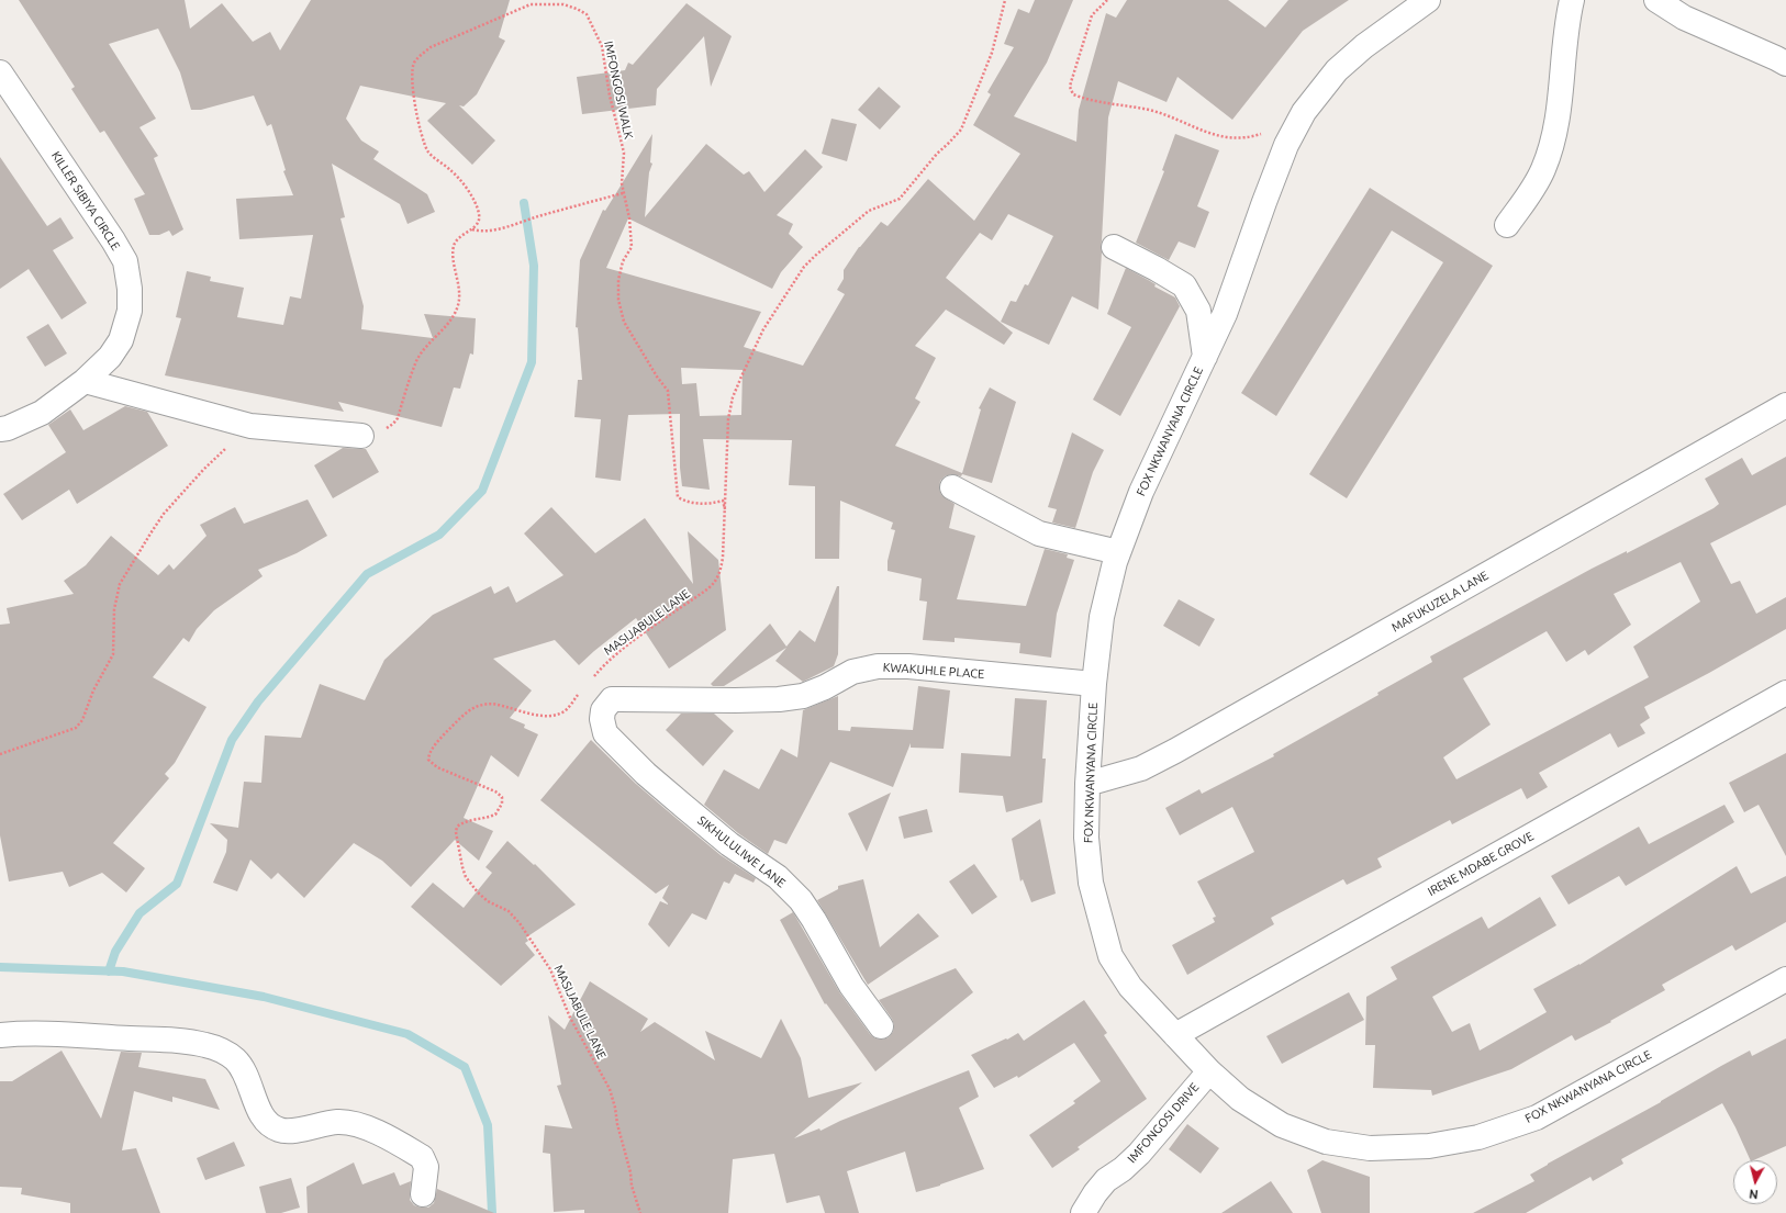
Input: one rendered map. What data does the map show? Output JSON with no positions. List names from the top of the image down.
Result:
{
  "streets": {
    "street": [
      "KILLER SIBIYA CIRCLE",
      "FOX NKWANYANA CIRCLE",
      "MAFUKUZELA LANE",
      "KWAKUHLE PLACE",
      "SIKHULULIWE LANE",
      "IRENE MDABE GROVE",
      "IMFONGOSI DRIVE"
    ],
    "path": ["IMFONGOSI WALK", "MASIJABULE LANE"]
  },
  "crossings": [
    ["IMFONGOSI WALK", "MASIJABULE LANE"],
    ["FOX NKWANYANA CIRCLE", "MAFUKUZELA LANE"],
    ["FOX NKWANYANA CIRCLE", "KWAKUHLE PLACE"],
    ["FOX NKWANYANA CIRCLE", "IRENE MDABE GROVE"],
    ["FOX NKWANYANA CIRCLE", "IMFONGOSI DRIVE"],
    ["KWAKUHLE PLACE", "SIKHULULIWE LANE"]
  ],
  "north": "bottom"
}
